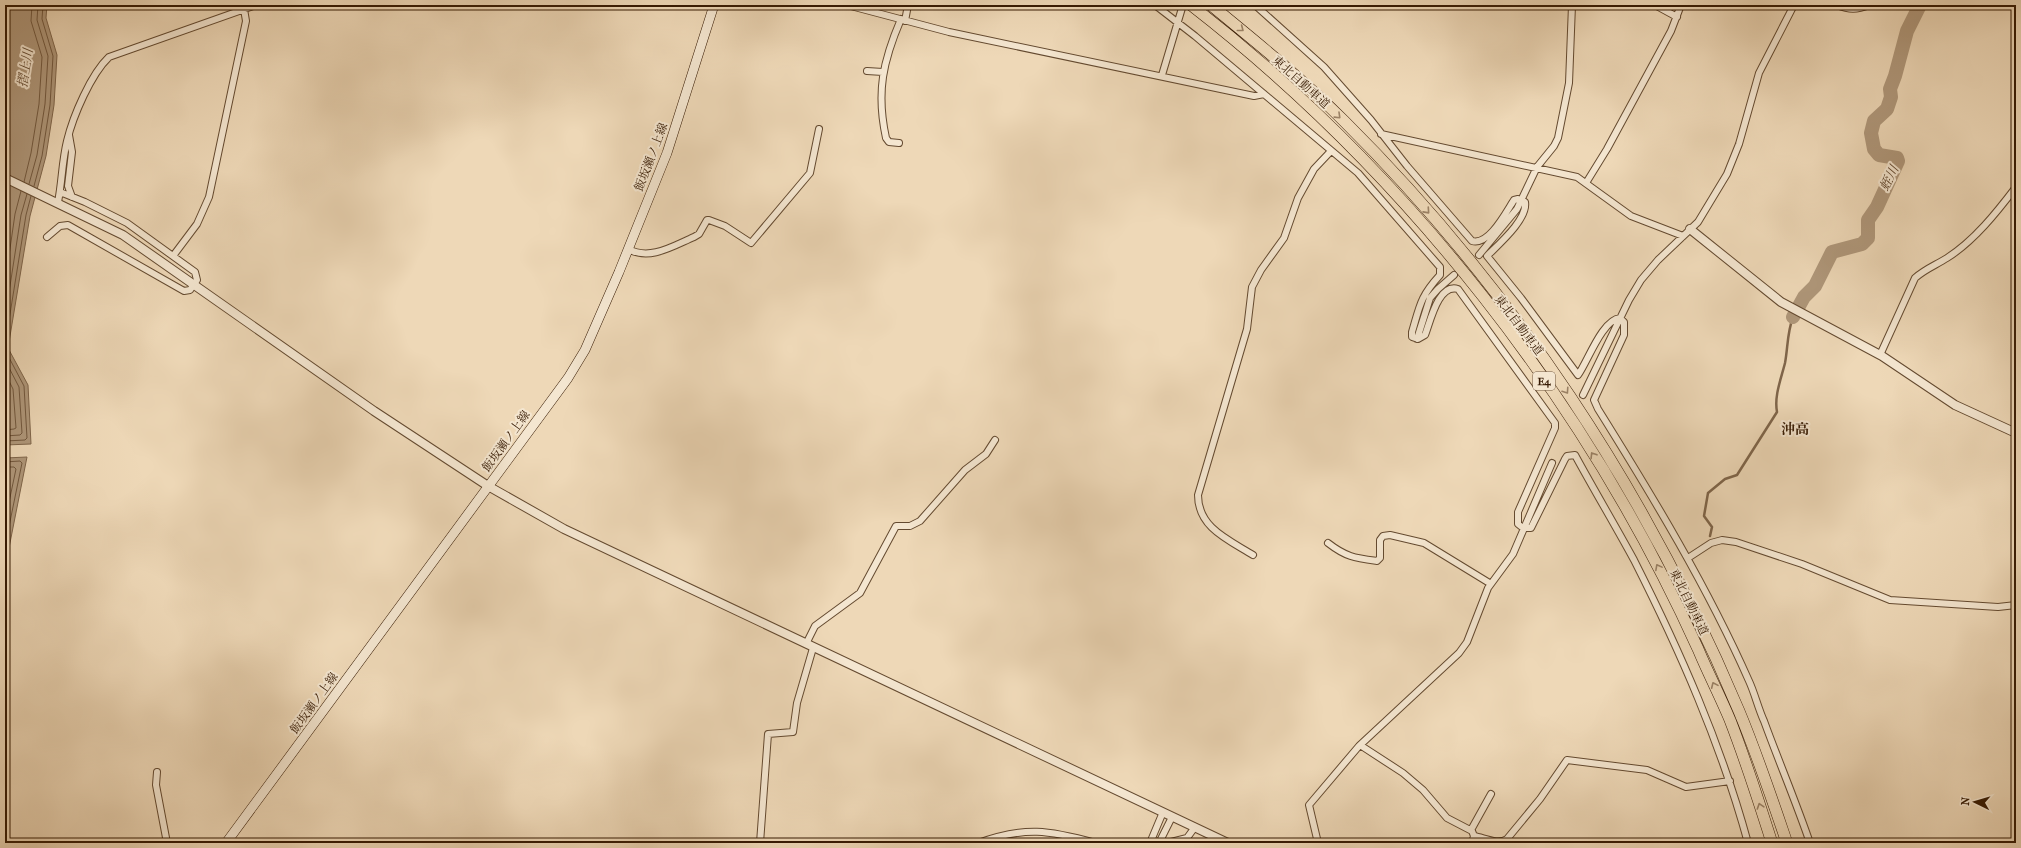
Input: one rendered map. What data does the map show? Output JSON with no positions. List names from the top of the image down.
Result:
{
  "streets": {
    "highway": ["東北自動車道", "E4"],
    "main road": ["飯坂瀬ノ上線"]
  },
  "districts": ["沖高"],
  "water": ["摺上川", "蛭川"],
  "north": "left"
}
